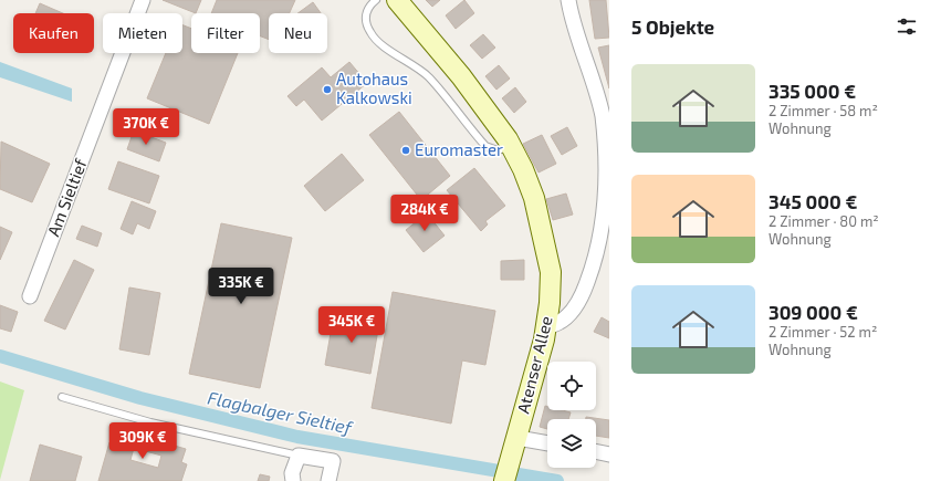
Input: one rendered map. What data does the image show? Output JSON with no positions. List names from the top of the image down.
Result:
{
  "streets": {
    "street": ["Am Sieltief", "Atenser Allee"]
  },
  "water": ["Flagbalger Sieltief"],
  "places": ["Autohaus Kalkowski", "Euromaster"],
  "page": {
    "heading": "5 Objekte",
    "chip": [
      "Kaufen",
      "Mieten",
      "Filter",
      "Neu"
    ],
    "list": [
      {
        "name": "335 000 €",
        "note": "2 Zimmer · 58 m² · Wohnung"
      },
      {
        "name": "345 000 €",
        "note": "2 Zimmer · 80 m² · Wohnung"
      },
      {
        "name": "309 000 €",
        "note": "2 Zimmer · 52 m² · Wohnung"
      }
    ],
    "price": [
      "370K €",
      "284K €",
      "335K €",
      "345K €",
      "309K €"
    ]
  }
}
